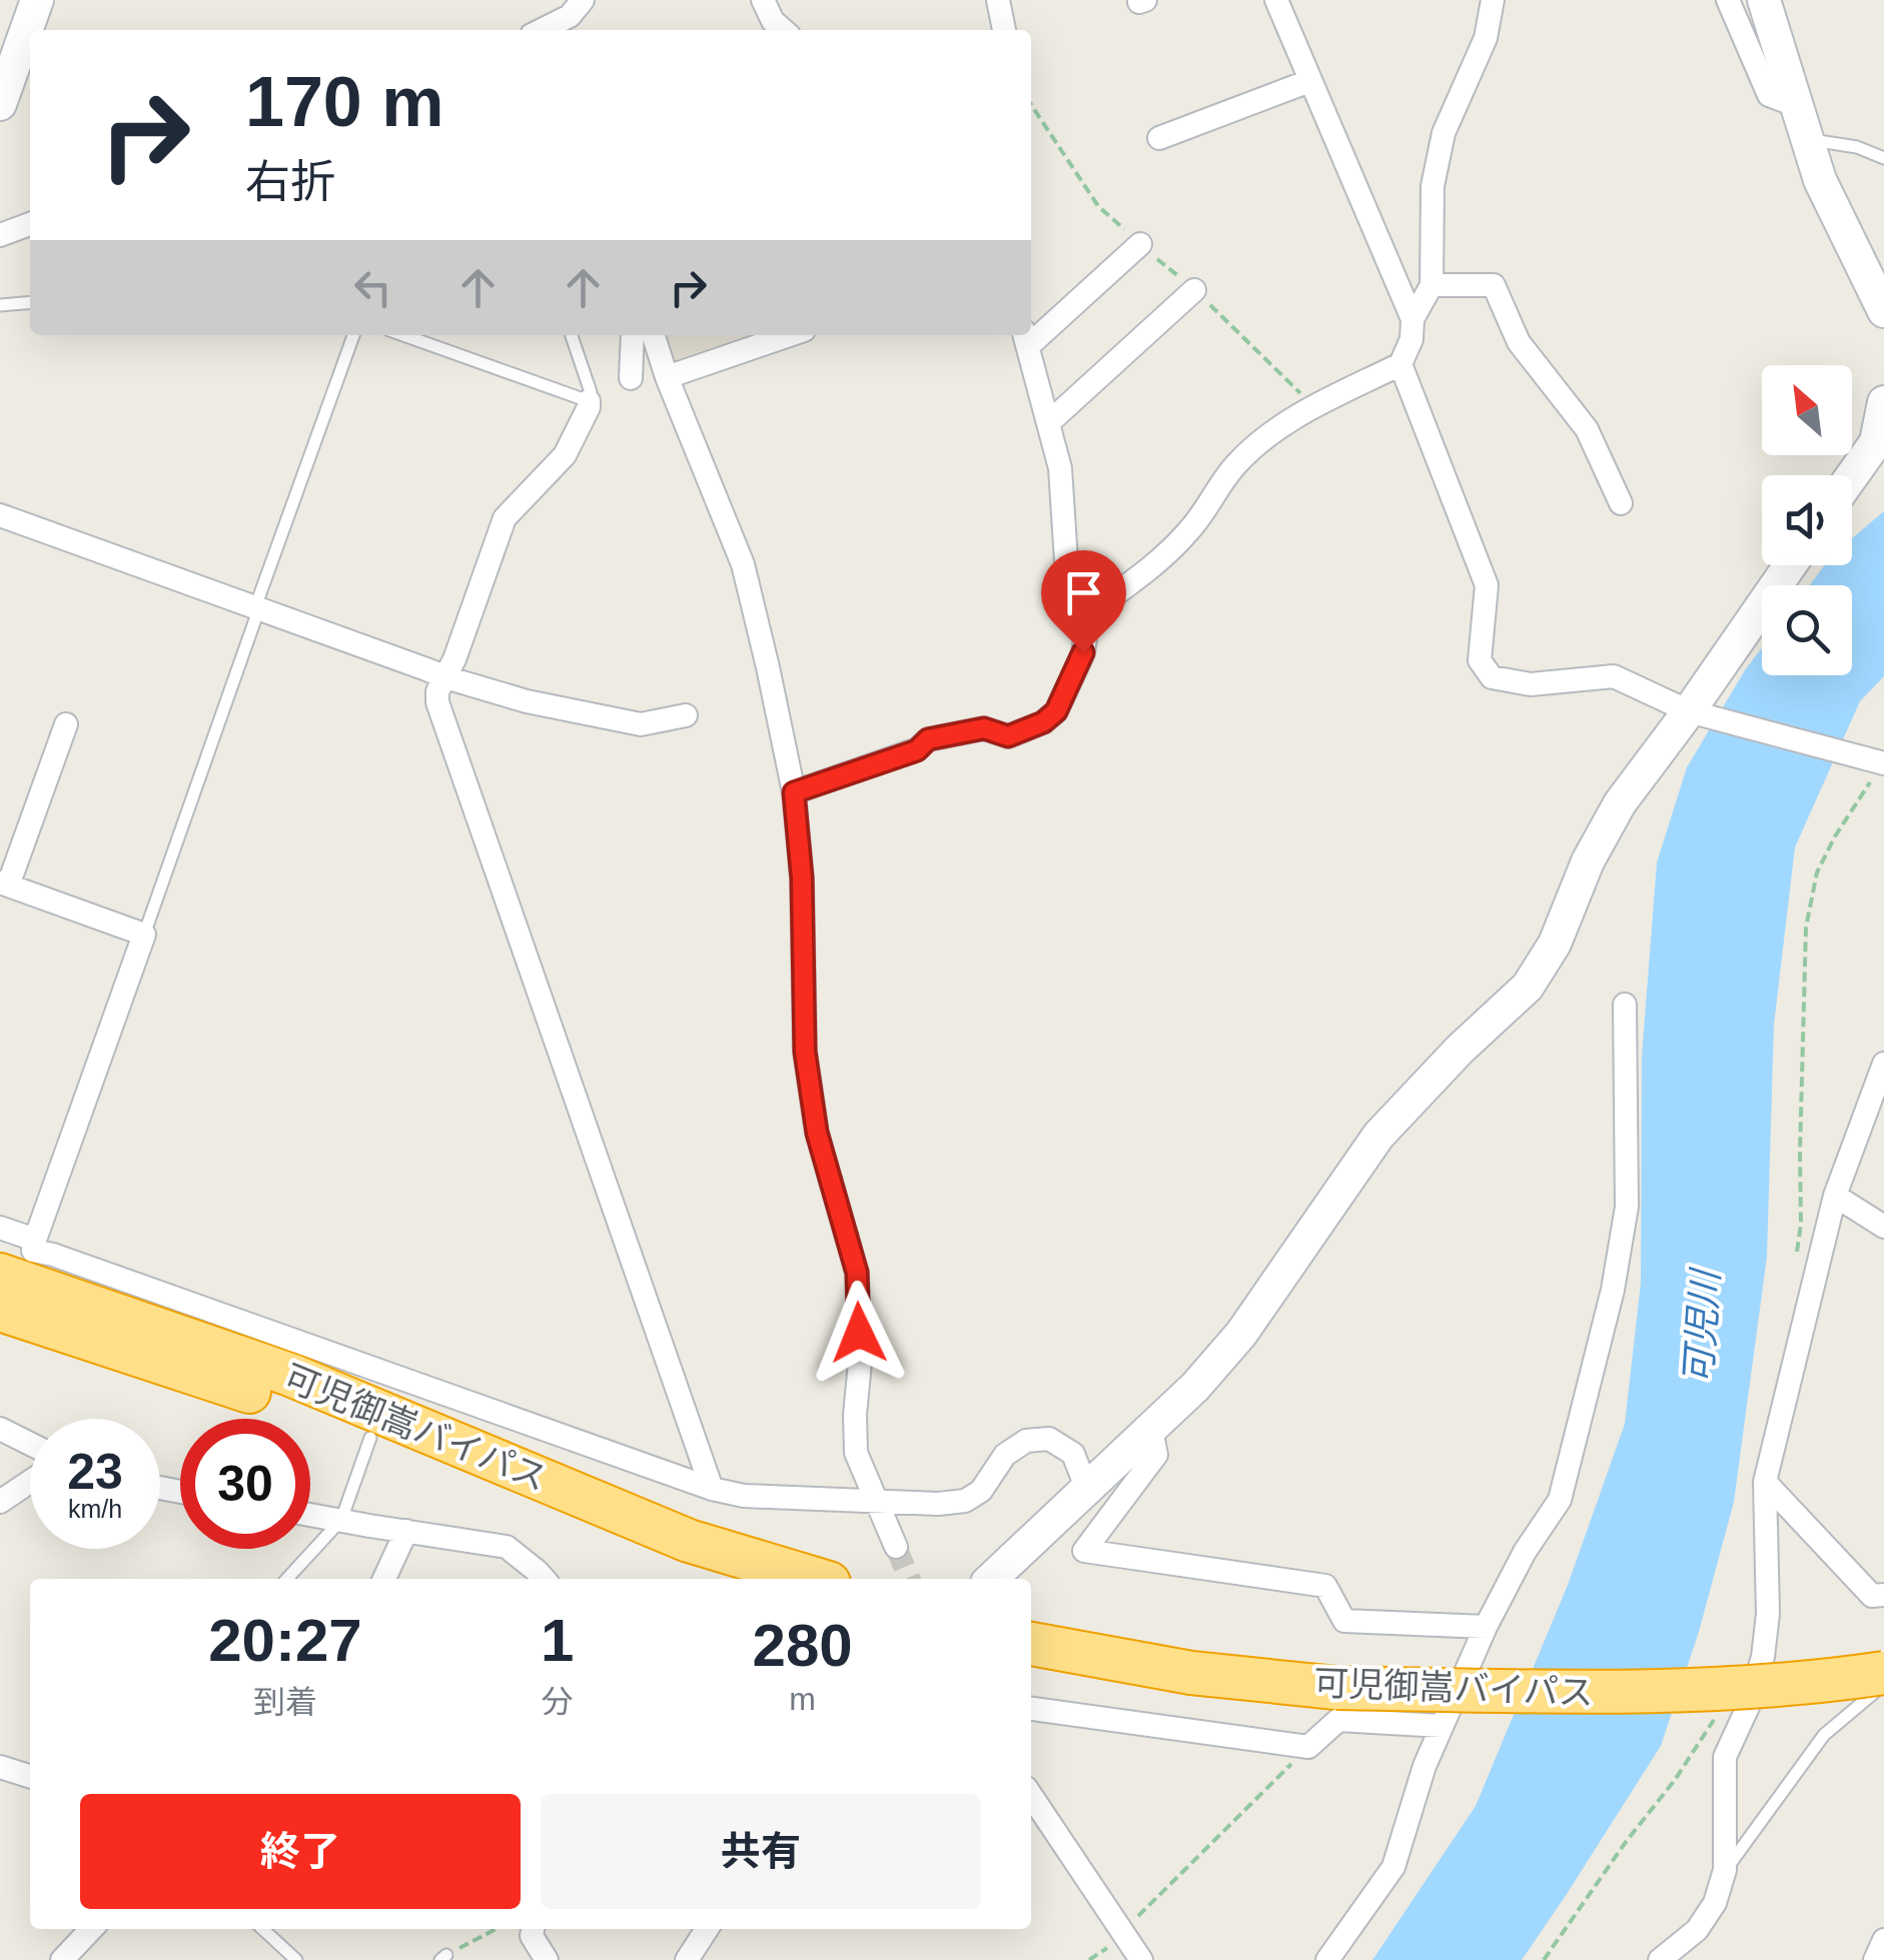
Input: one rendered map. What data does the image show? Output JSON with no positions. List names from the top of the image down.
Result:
{
  "streets": {
    "highway": ["可児御嵩バイパス"]
  },
  "water": ["可児川"],
  "north": "top left",
  "page": {
    "turn": ["170 m", "右折"],
    "speed": "23 km/h",
    "limit": "30",
    "eta": [
      "20:27",
      "到着",
      "1",
      "分",
      "280",
      "m"
    ],
    "buttons": ["終了", "共有"]
  }
}
